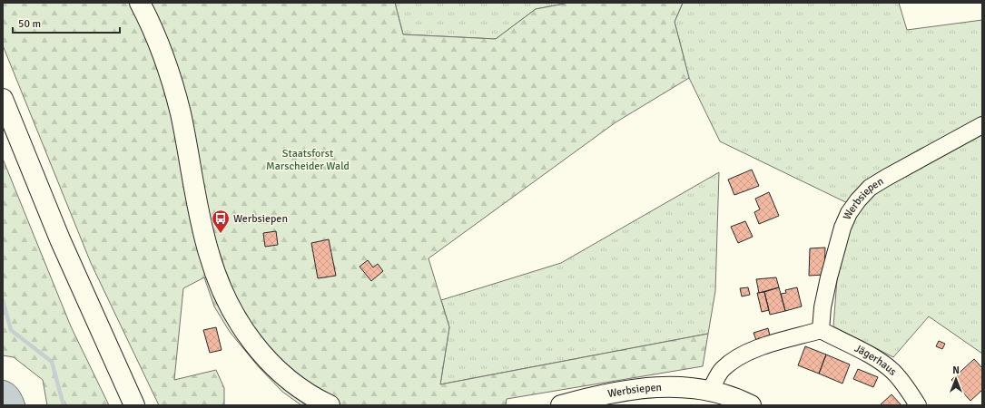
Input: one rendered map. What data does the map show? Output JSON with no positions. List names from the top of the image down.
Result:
{
  "streets": {
    "main road": ["Werbsiepen"],
    "street": ["Jägerhaus"]
  },
  "crossings": [
    ["Werbsiepen", "Jägerhaus"]
  ],
  "parks": ["Staatsforst Marscheider Wald"],
  "places": {
    "bus stop": ["Werbsiepen"]
  },
  "scale_bar": "50 m",
  "north": "top"
}
